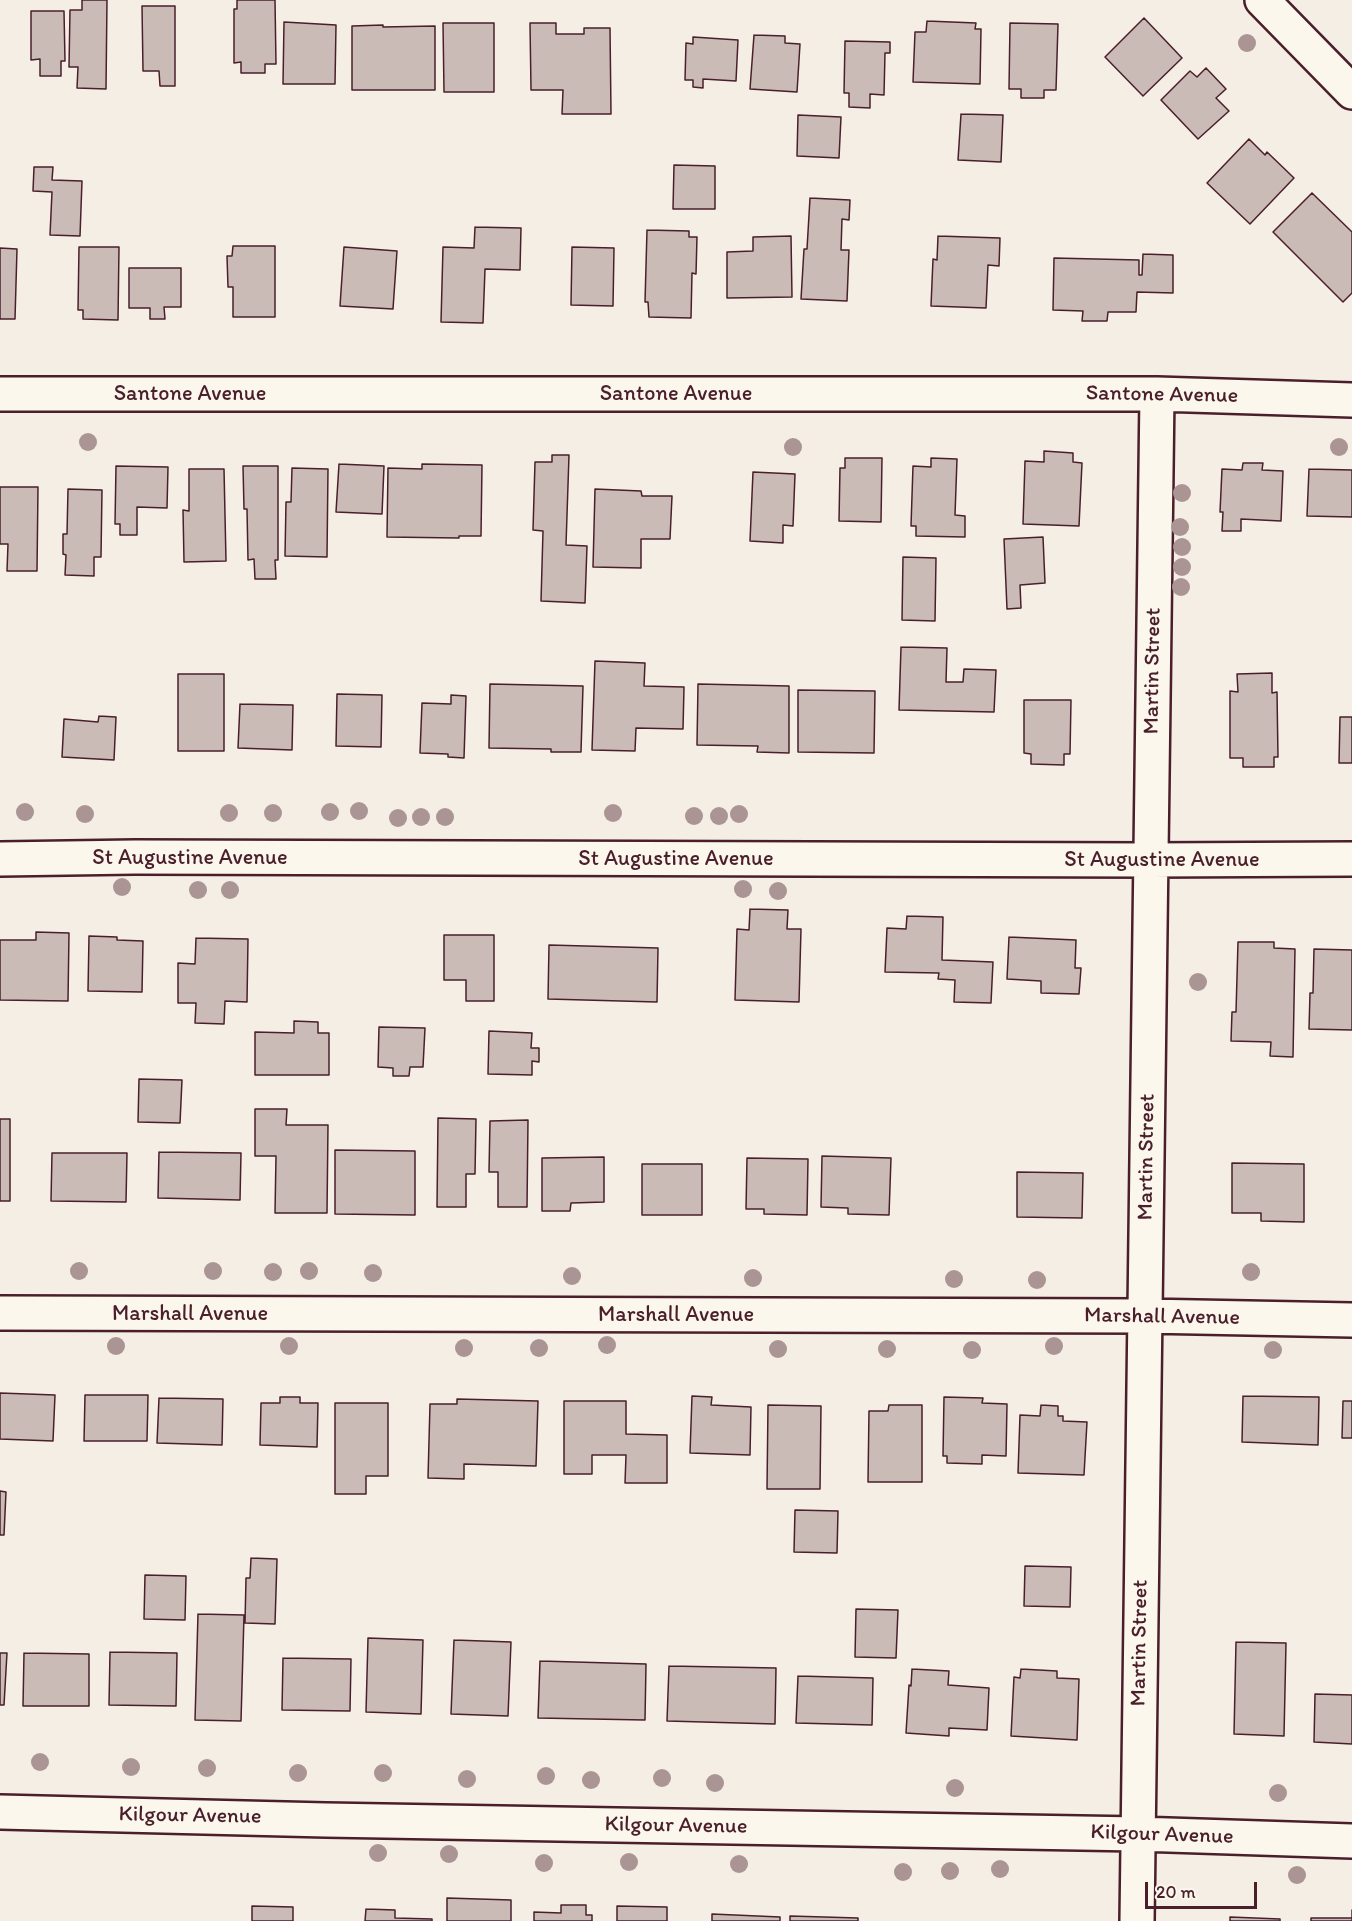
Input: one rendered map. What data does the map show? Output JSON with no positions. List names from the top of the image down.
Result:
{
  "streets": {
    "street": [
      "Santone Avenue",
      "Martin Street",
      "St Augustine Avenue",
      "Marshall Avenue",
      "Kilgour Avenue"
    ]
  },
  "crossings": [
    ["Santone Avenue", "Martin Street"],
    ["Martin Street", "St Augustine Avenue"],
    ["Martin Street", "Marshall Avenue"],
    ["Martin Street", "Kilgour Avenue"]
  ],
  "scale_bar": "20 m"
}
